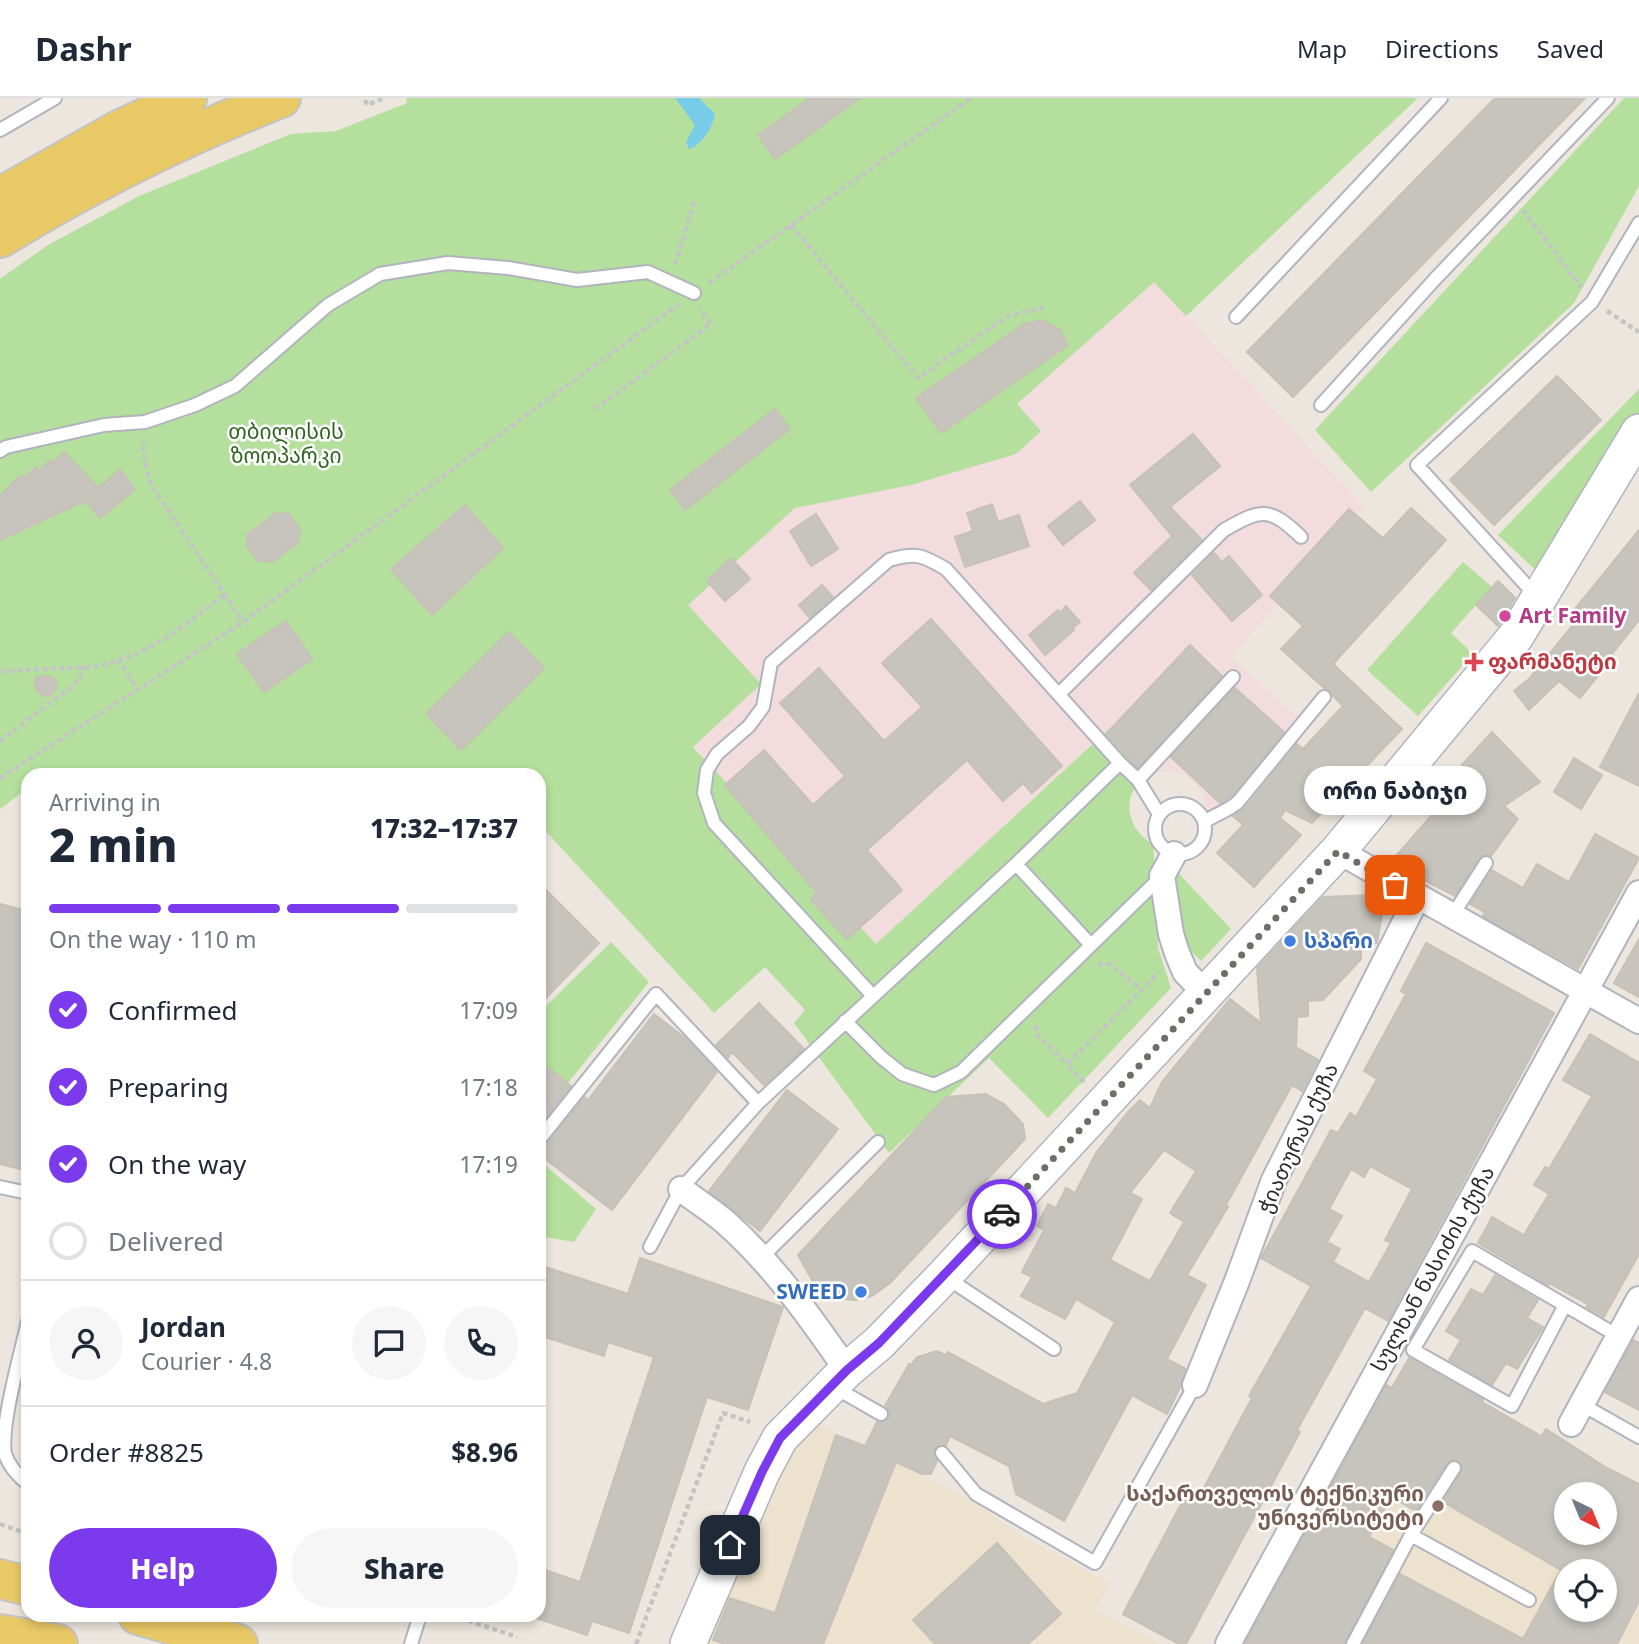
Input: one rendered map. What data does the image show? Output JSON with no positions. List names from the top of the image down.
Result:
{
  "streets": {
    "street": ["ჭიათურას ქუჩა", "სულხან ნასიძის ქუჩა"]
  },
  "parks": ["თბილისის ზოოპარკი"],
  "places": {
    "other": [
      "Art Family",
      "ორი ნაბიჯი",
      "სპარი",
      "SWEED",
      "საქართველოს ტექნიკური უნივერსიტეტი"
    ],
    "health": ["ფარმანეტი"]
  },
  "north": "bottom right",
  "page": {
    "header": "Dashr",
    "nav": ["Map", "Directions", "Saved"],
    "bubble": "ორი ნაბიჯი",
    "heading": ["2 min", "Arriving in", "17:32–17:37"],
    "panel": [
      "Jordan",
      "Courier · 4.8",
      "Order #8825",
      "$8.96"
    ],
    "bar": "On the way · 110 m",
    "list": [
      ["Confirmed", "17:09"],
      ["Preparing", "17:18"],
      ["On the way", "17:19"],
      "Delivered"
    ],
    "buttons": ["Help", "Share"]
  }
}
